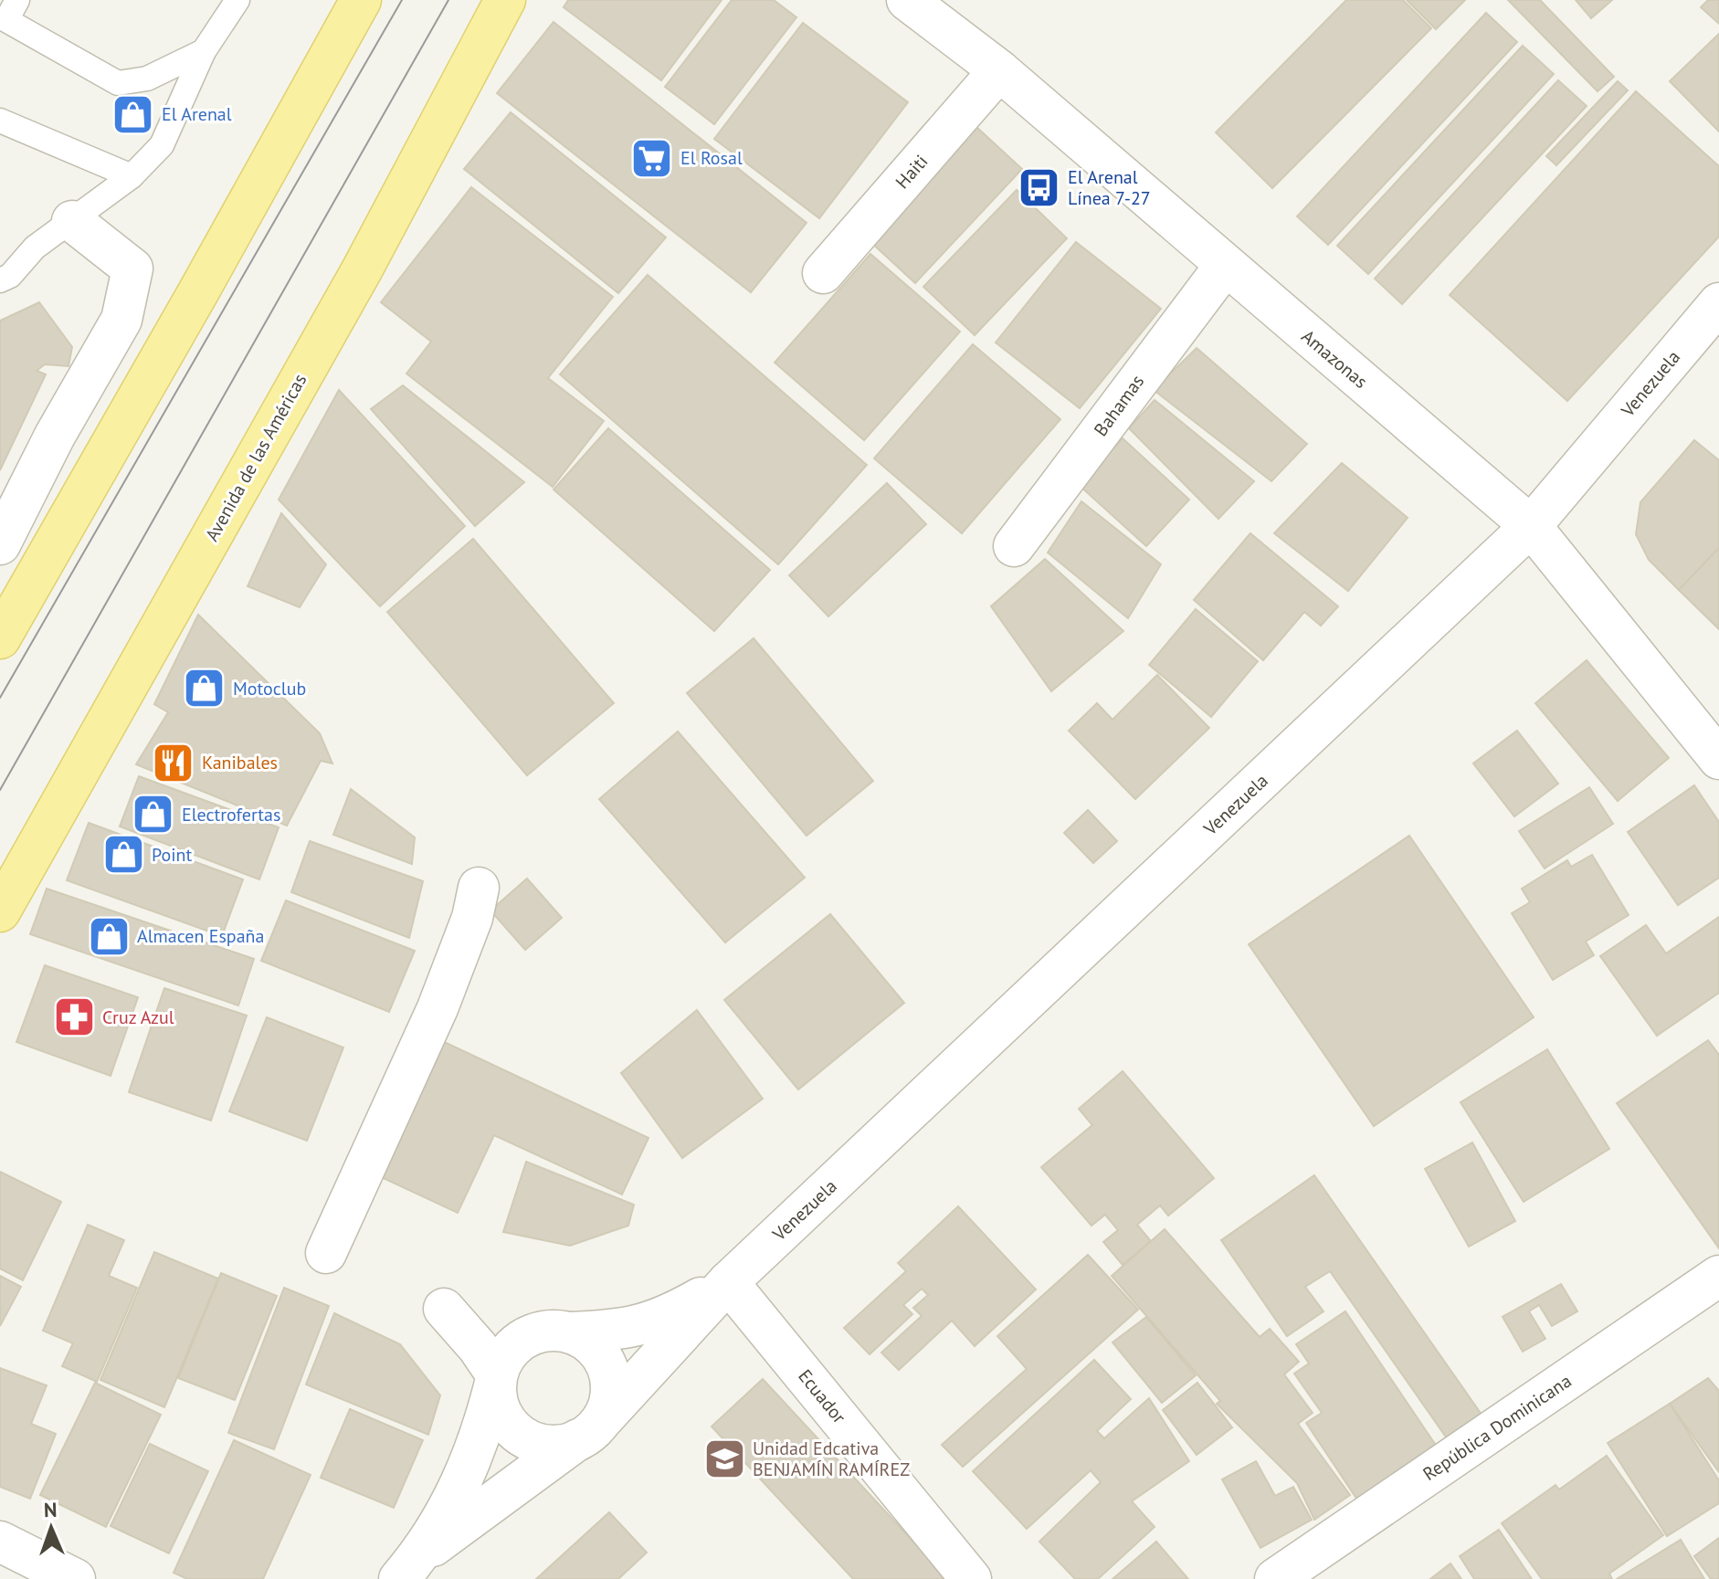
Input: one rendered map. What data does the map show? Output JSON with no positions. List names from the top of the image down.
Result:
{
  "streets": {
    "main road": ["Avenida de las Américas"],
    "street": [
      "Haiti",
      "Amazonas",
      "Venezuela",
      "Bahamas",
      "Ecuador",
      "República Dominicana"
    ]
  },
  "crossings": [
    ["Haiti", "Amazonas"],
    ["Amazonas", "Venezuela"],
    ["Amazonas", "Bahamas"],
    ["Venezuela", "Ecuador"]
  ],
  "places": {
    "shop": [
      "El Arenal",
      "Motoclub",
      "Electrofertas",
      "Point",
      "Almacen España"
    ],
    "supermarket": ["El Rosal"],
    "bus stop": ["El Arenal Línea 7-27"],
    "restaurant": ["Kanibales"],
    "pharmacy": ["Cruz Azul"],
    "school or university": ["Unidad Edcativa BENJAMÍN RAMÍREZ"]
  },
  "north": "top"
}
